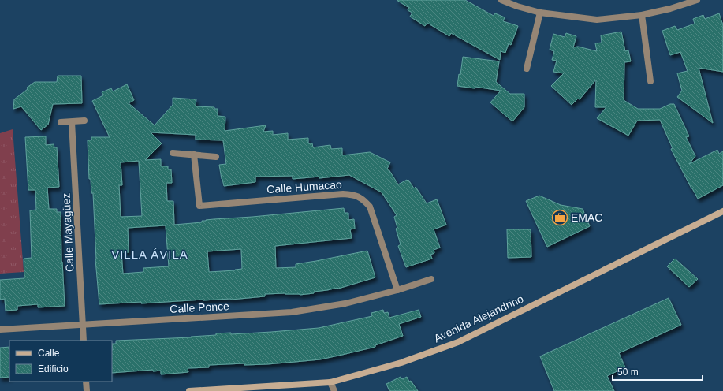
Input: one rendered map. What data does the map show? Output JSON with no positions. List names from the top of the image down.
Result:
{
  "streets": {
    "street": [
      "Calle Humacao",
      "Calle Mayagüez",
      "Calle Ponce",
      "Avenida Alejandrino"
    ]
  },
  "crossings": [
    ["Calle Humacao", "Calle Ponce"],
    ["Calle Mayagüez", "Calle Ponce"]
  ],
  "districts": ["VILLA ÁVILA"],
  "places": {
    "office": ["EMAC"]
  },
  "legend": ["Calle", "Edificio"],
  "scale_bar": "50 m"
}
